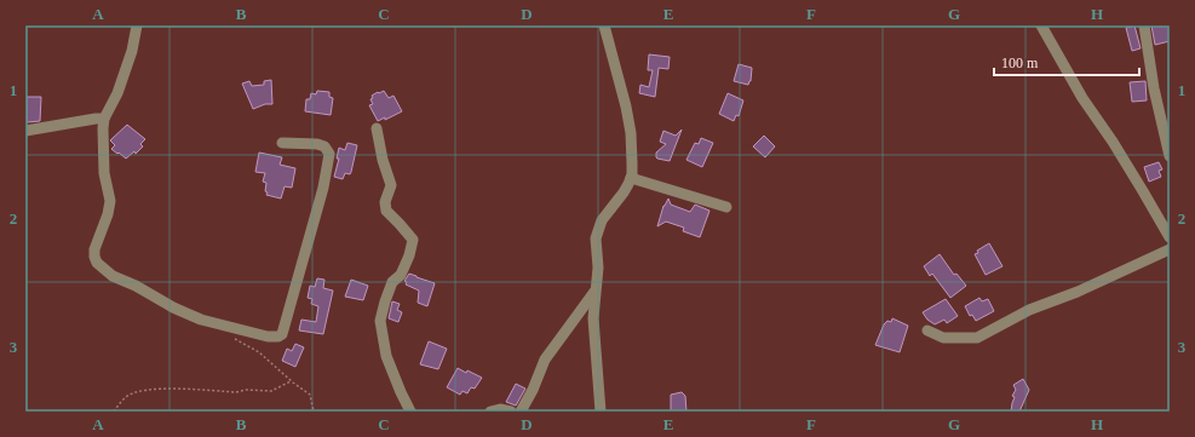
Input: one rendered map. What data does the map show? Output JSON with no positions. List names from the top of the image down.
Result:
{
  "scale_bar": "100 m",
  "grid": {
    "columns": [
      "A",
      "B",
      "C",
      "D",
      "E",
      "F",
      "G",
      "H"
    ],
    "rows": ["1", "2", "3"]
  }
}
